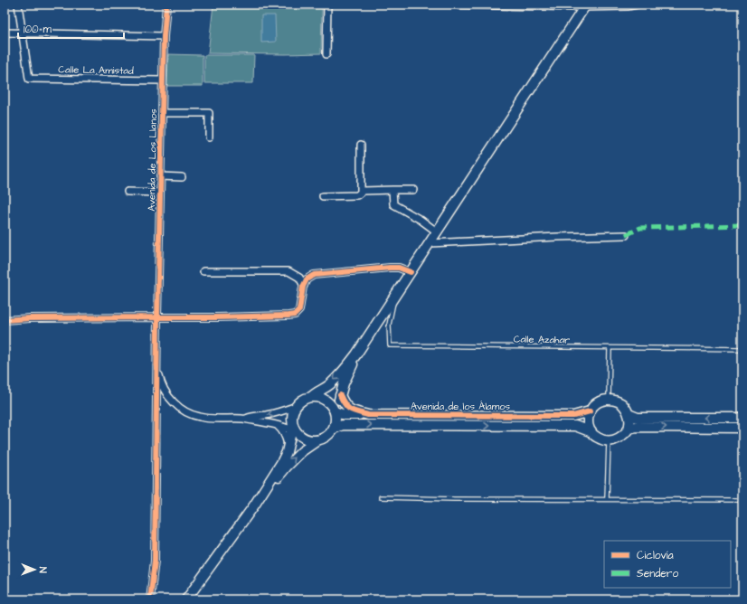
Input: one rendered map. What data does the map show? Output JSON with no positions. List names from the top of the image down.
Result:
{
  "streets": {
    "main road": ["Avenida de los Álamos"],
    "street": ["Calle La Amistad", "Avenida de Los Llanos"],
    "lane": ["Calle Azahar"]
  },
  "crossings": [
    ["Calle La Amistad", "Avenida de Los Llanos"]
  ],
  "legend": ["Ciclovía", "Sendero"],
  "scale_bar": "100 m",
  "north": "right"
}
